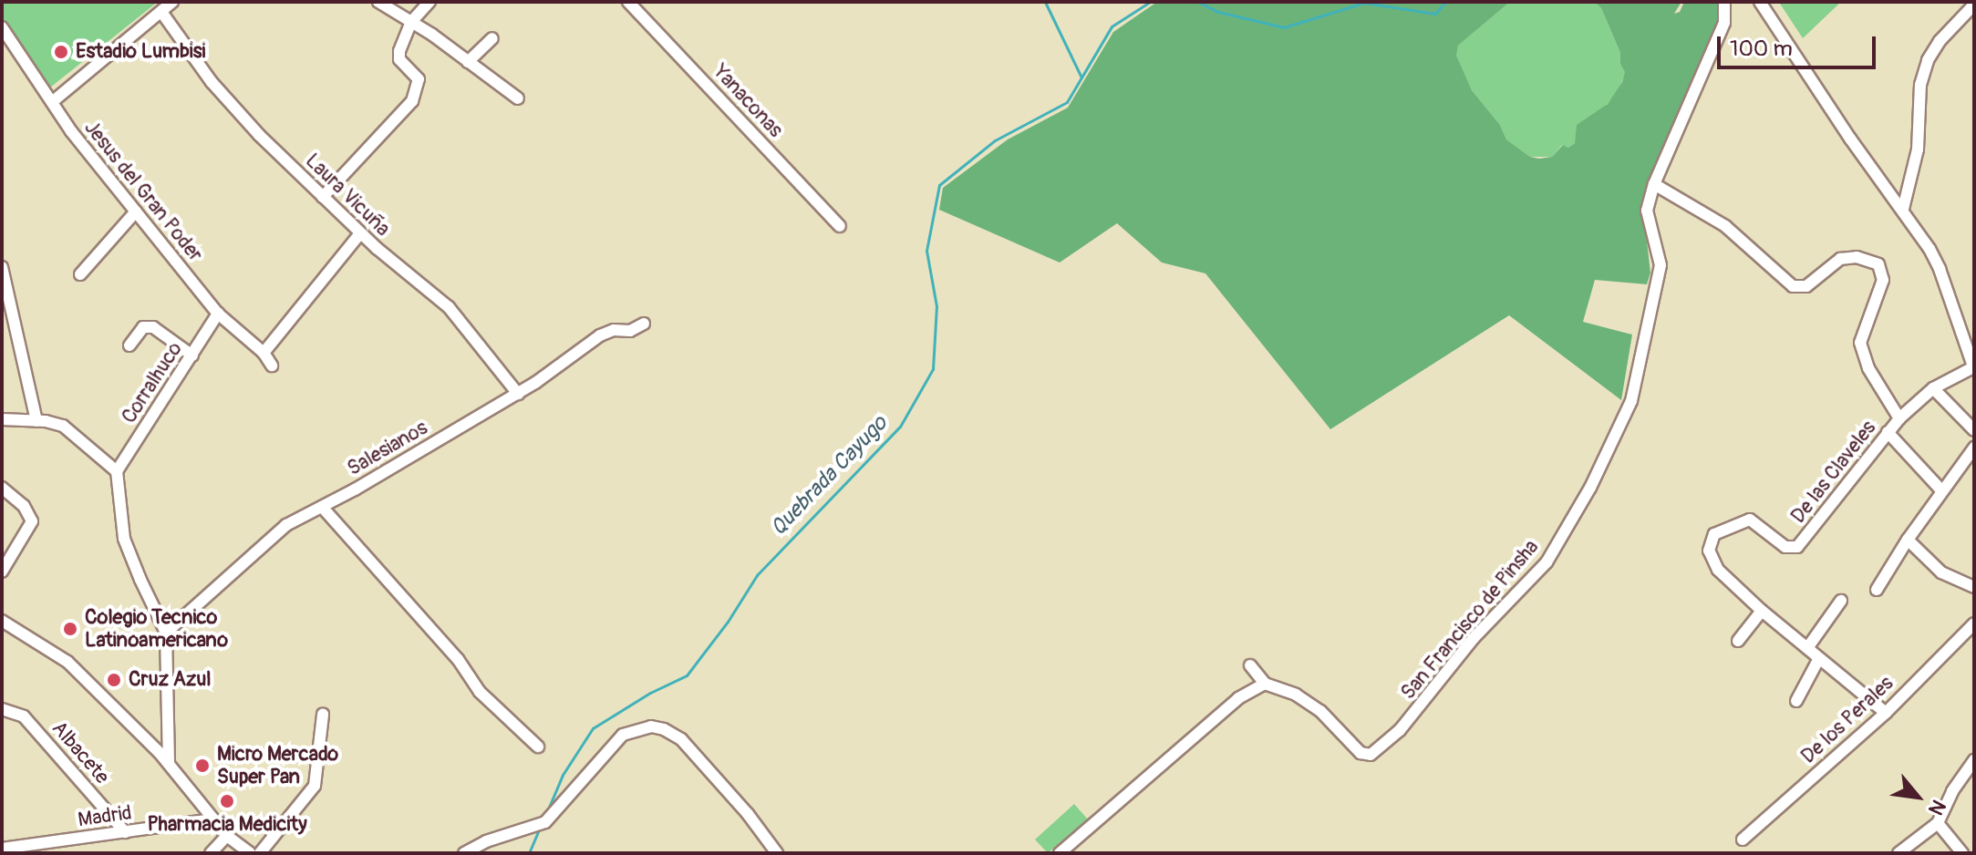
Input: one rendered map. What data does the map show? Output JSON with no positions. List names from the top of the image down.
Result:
{
  "streets": {
    "street": [
      "Yanaconas",
      "Jesus del Gran Poder",
      "Laura Vicuña",
      "Corralhuco",
      "Salesianos",
      "De las Claveles",
      "San Francisco de Pinsha",
      "De los Perales",
      "Albacete",
      "Madrid"
    ]
  },
  "crossings": [
    ["Jesus del Gran Poder", "Corralhuco"],
    ["Laura Vicuña", "Salesianos"],
    ["De las Claveles", "De los Perales"],
    ["Albacete", "Madrid"]
  ],
  "water": ["Quebrada Cayugo"],
  "places": [
    "Estadio Lumbisi",
    "Colegio Tecnico Latinoamericano",
    "Cruz Azul",
    "Micro Mercado Super Pan",
    "Pharmacia Medicity"
  ],
  "scale_bar": "100 m",
  "north": "bottom right"
}
